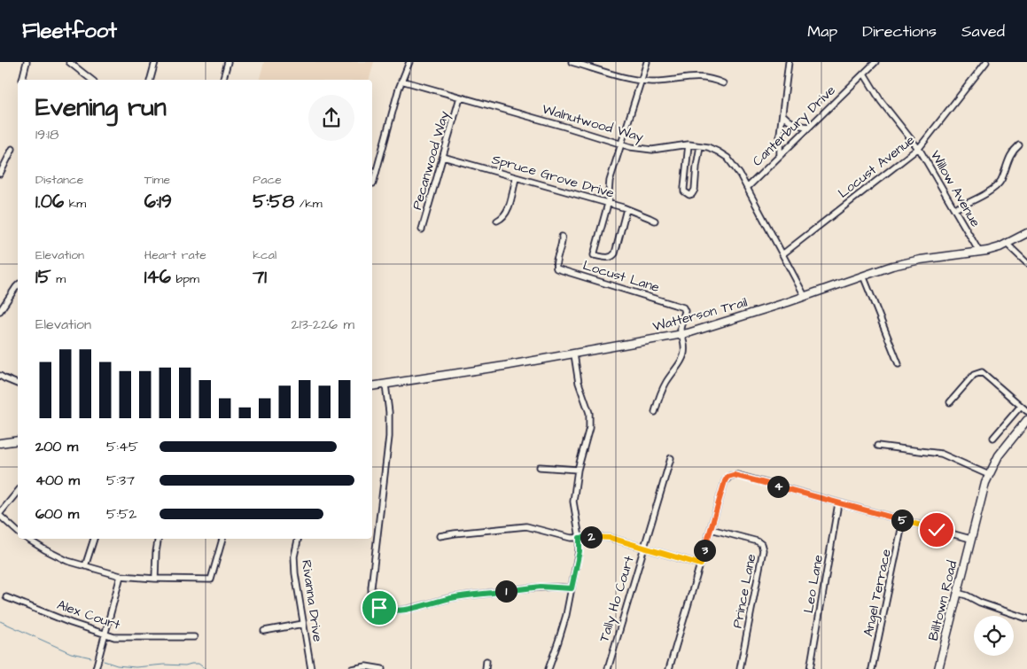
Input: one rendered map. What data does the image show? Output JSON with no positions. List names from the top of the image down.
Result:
{
  "streets": {
    "main road": ["Watterson Trail", "Billtown Road"],
    "street": [
      "Walnutwood Way",
      "Canterbury Drive",
      "Pecanwood Way",
      "Locust Avenue",
      "Spruce Grove Drive",
      "Willow Avenue",
      "Locust Lane",
      "Leo Lane",
      "Prince Lane",
      "Angel Terrace",
      "Tally Ho Court",
      "Rivanna Drive",
      "Alex Court"
    ]
  },
  "crossings": [
    ["Walnutwood Way", "Canterbury Drive"],
    ["Walnutwood Way", "Pecanwood Way"],
    ["Walnutwood Way", "Locust Avenue"],
    ["Walnutwood Way", "Watterson Trail"],
    ["Canterbury Drive", "Willow Avenue"],
    ["Pecanwood Way", "Spruce Grove Drive"],
    ["Locust Avenue", "Willow Avenue"],
    ["Willow Avenue", "Watterson Trail"],
    ["Locust Lane", "Watterson Trail"]
  ],
  "page": {
    "header": "Fleetfoot",
    "nav": ["Map", "Directions", "Saved"],
    "heading": ["Evening run", "19:18"],
    "stats": [
      ["Distance", "1.06 km"],
      ["Time", "6:19"],
      ["Pace", "5:58 /km"],
      ["Elevation", "15 m"],
      ["Heart rate", "146 bpm"],
      ["kcal", "71"]
    ],
    "chart": ["Elevation", "213–226 m"],
    "list": [
      {
        "name": "200 m",
        "note": "5:45"
      },
      {
        "name": "400 m",
        "note": "5:37"
      },
      {
        "name": "600 m",
        "note": "5:52"
      }
    ],
    "pins": [
      "4",
      "5",
      "2",
      "3",
      "1"
    ]
  }
}
